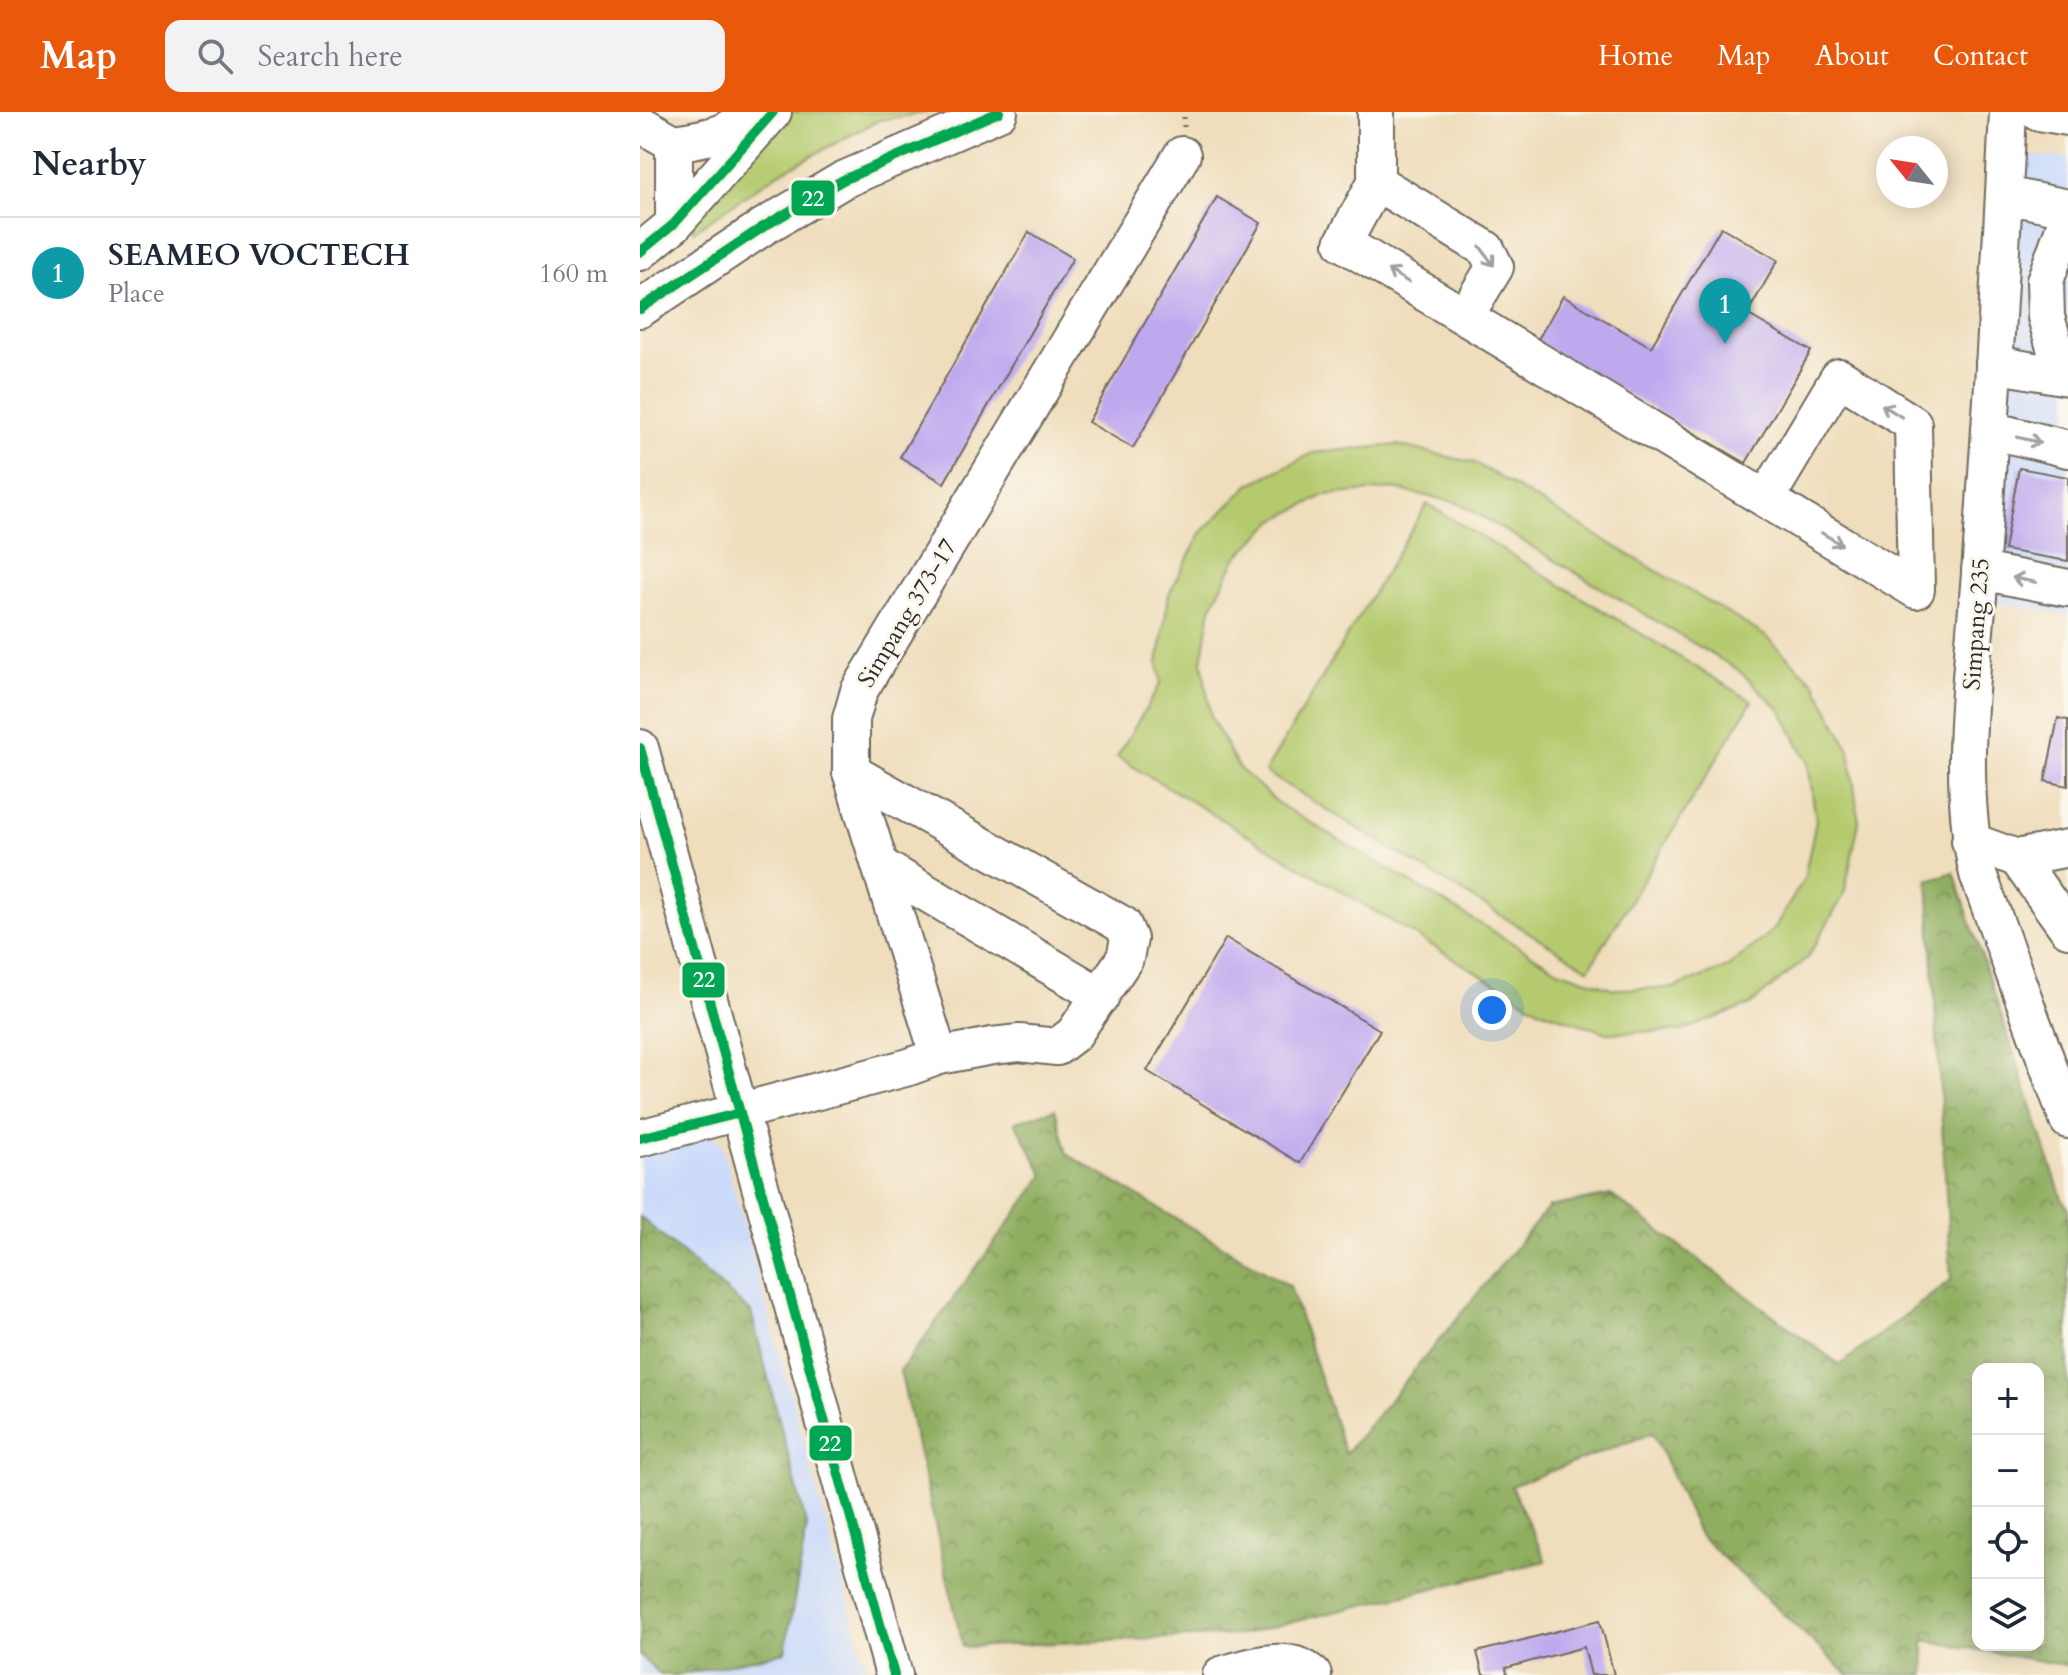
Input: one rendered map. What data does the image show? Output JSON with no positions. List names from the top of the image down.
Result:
{
  "streets": {
    "street": ["Simpang 373-17", "Simpang 235"]
  },
  "lines": ["transit line 22"],
  "north": "top left",
  "page": {
    "header": "Map",
    "search": "Search here",
    "nav": [
      "Home",
      "Map",
      "About",
      "Contact"
    ],
    "heading": "Nearby",
    "list": [
      {
        "mark": "1",
        "name": "SEAMEO VOCTECH",
        "note": "Place",
        "value": "160 m"
      }
    ],
    "pins": "1",
    "map_buttons": ["+", "−"]
  }
}
